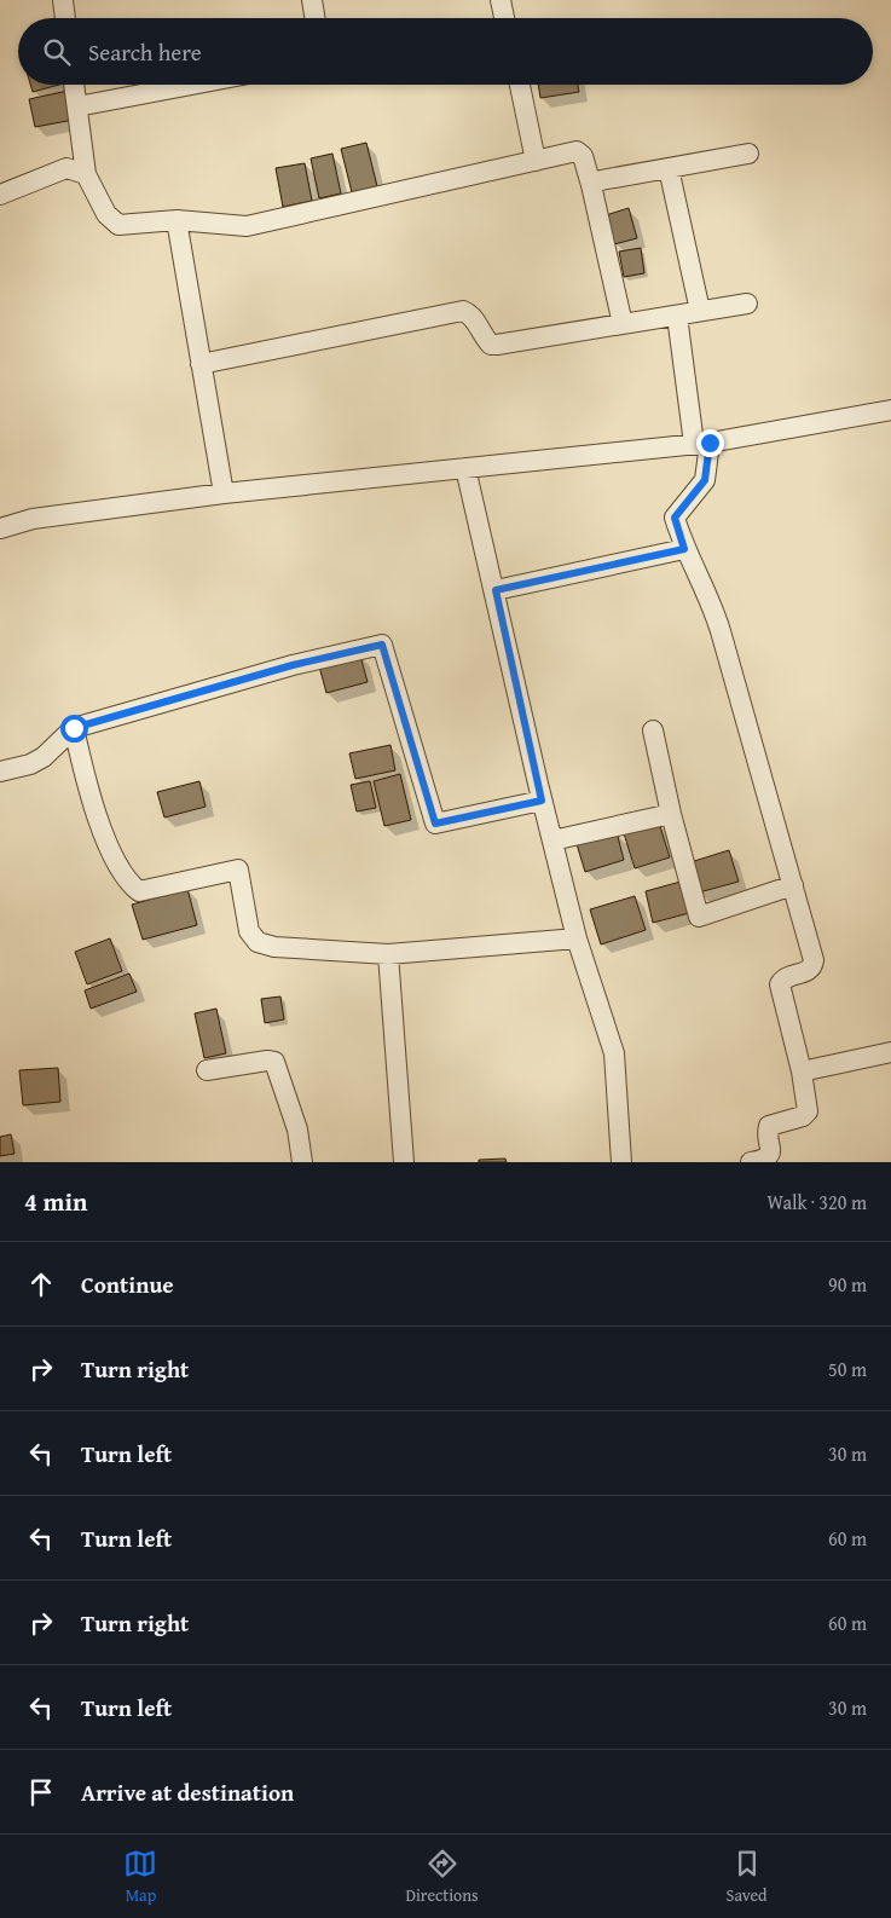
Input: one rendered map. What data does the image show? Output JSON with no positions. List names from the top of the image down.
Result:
{
  "page": {
    "search": "Search here",
    "heading": ["4 min", "Walk · 320 m"],
    "list": [
      ["Continue", "90 m"],
      ["Turn right", "50 m"],
      ["Turn left", "30 m"],
      ["Turn left", "60 m"],
      ["Turn right", "60 m"],
      ["Turn left", "30 m"],
      "Arrive at destination"
    ],
    "nav": ["Map", "Directions", "Saved"]
  }
}
